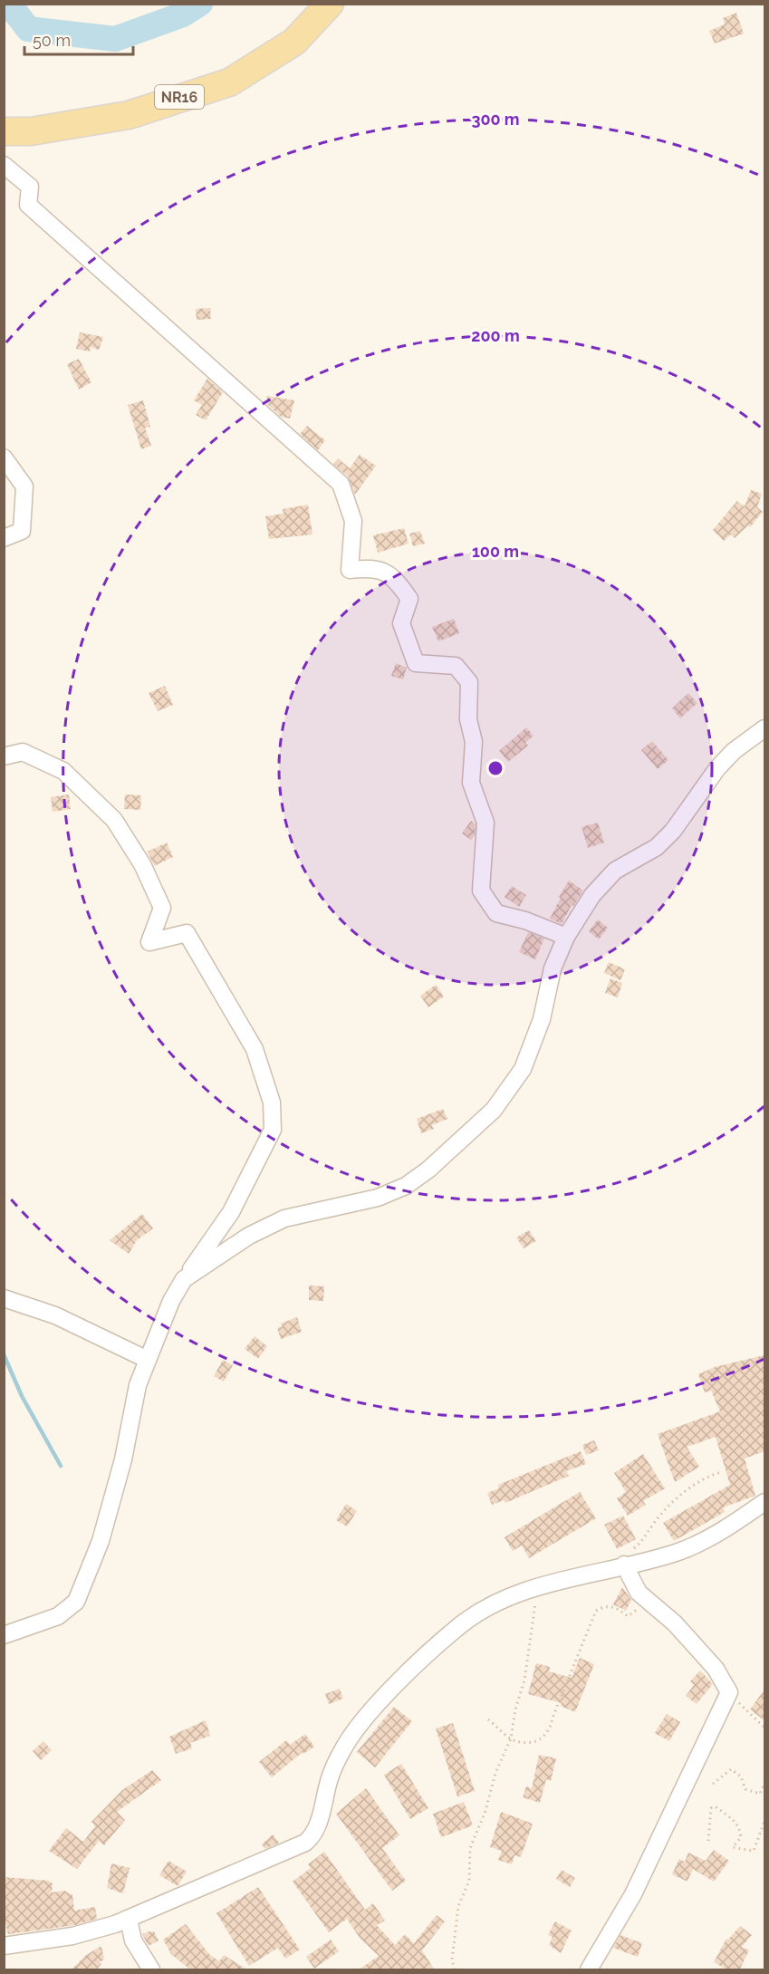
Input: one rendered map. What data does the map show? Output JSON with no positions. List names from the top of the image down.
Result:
{
  "streets": {
    "main road": ["NR16"]
  },
  "scale_bar": "50 m",
  "rings": ["300 m", "200 m", "100 m"]
}
